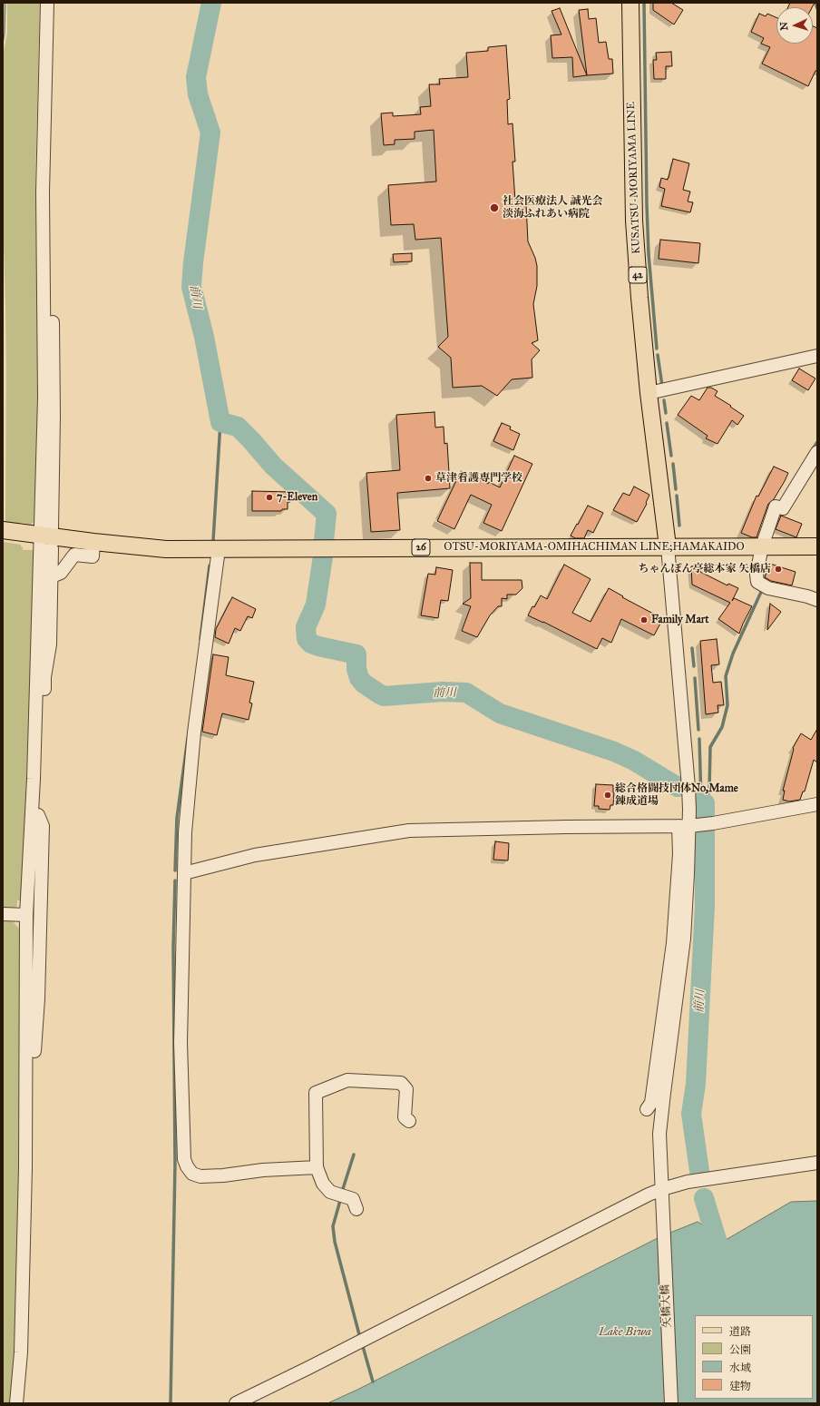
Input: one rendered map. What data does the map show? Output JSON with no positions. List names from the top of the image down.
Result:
{
  "streets": {
    "main road": [
      "KUSATSU-MORIYAMA LINE",
      "42",
      "26",
      "OTSU-MORIYAMA-OMIHACHIMAN LINE;HAMAKAIDO"
    ],
    "street": ["矢橋大橋"]
  },
  "crossings": [
    ["KUSATSU-MORIYAMA LINE", "OTSU-MORIYAMA-OMIHACHIMAN LINE;HAMAKAIDO"]
  ],
  "water": ["前川", "Lake Biwa"],
  "places": [
    "社会医療法人 誠光会 淡海ふれあい病院",
    "草津看護専門学校",
    "7-Eleven",
    "ちゃんぽん亭総本家 矢橋店",
    "Family Mart",
    "総合格闘技団体No,Mame 錬成道場"
  ],
  "legend": [
    "道路",
    "公園",
    "水域",
    "建物"
  ],
  "north": "left"
}
